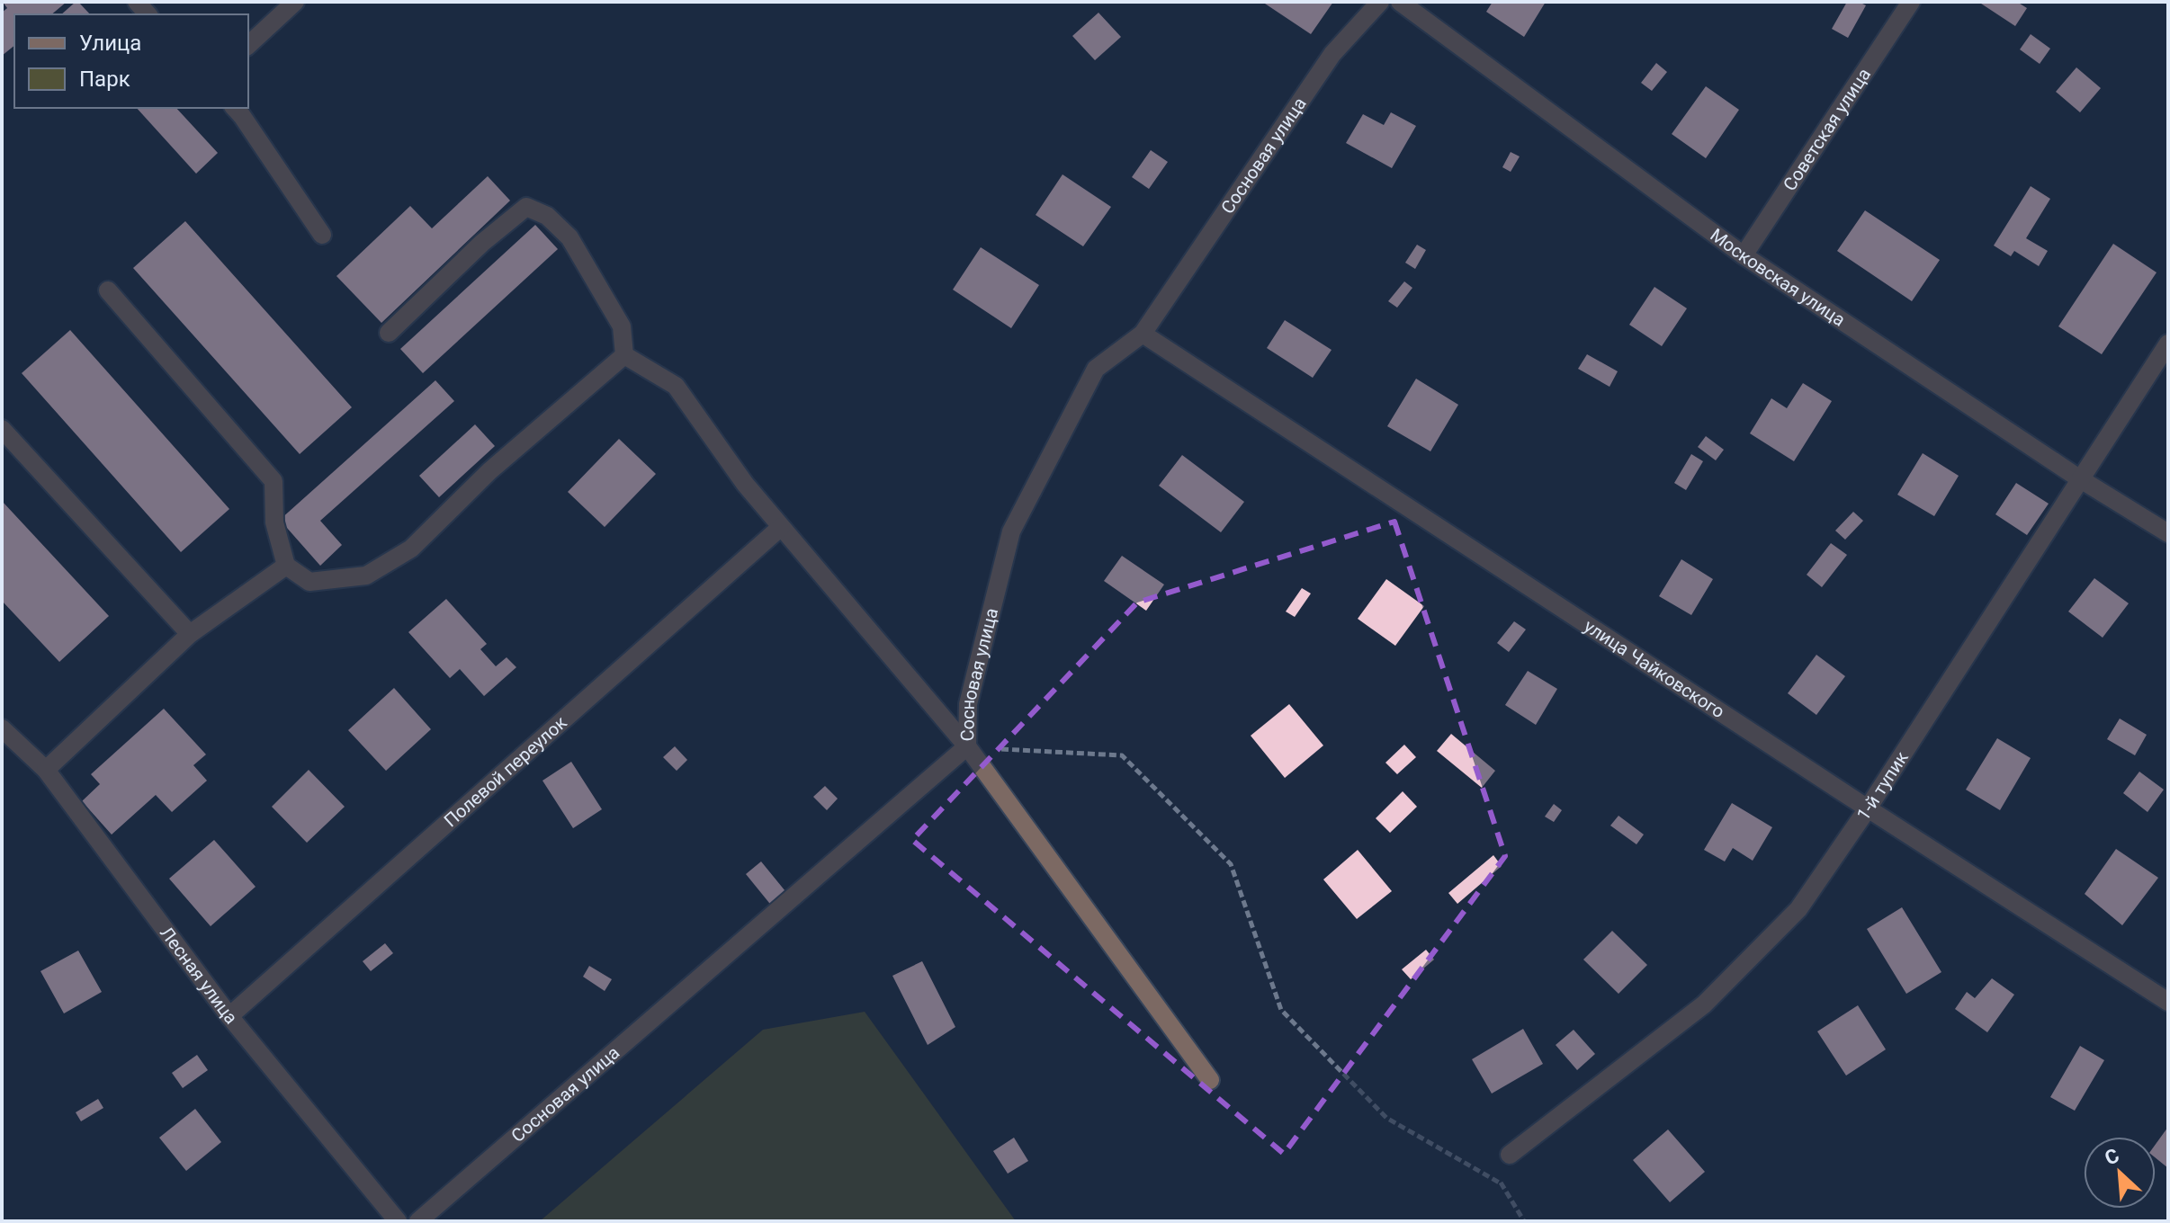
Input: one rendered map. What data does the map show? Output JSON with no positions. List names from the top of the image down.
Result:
{
  "streets": {
    "street": [
      "Советская улица",
      "Сосновая улица",
      "Московская улица",
      "улица Чайковского",
      "Полевой переулок",
      "1-й тупик",
      "Лесная улица"
    ]
  },
  "crossings": [
    ["Советская улица", "Московская улица"],
    ["Сосновая улица", "улица Чайковского"],
    ["Московская улица", "1-й тупик"],
    ["улица Чайковского", "1-й тупик"],
    ["Полевой переулок", "Лесная улица"]
  ],
  "legend": ["Улица", "Парк"],
  "north": "top left"
}
